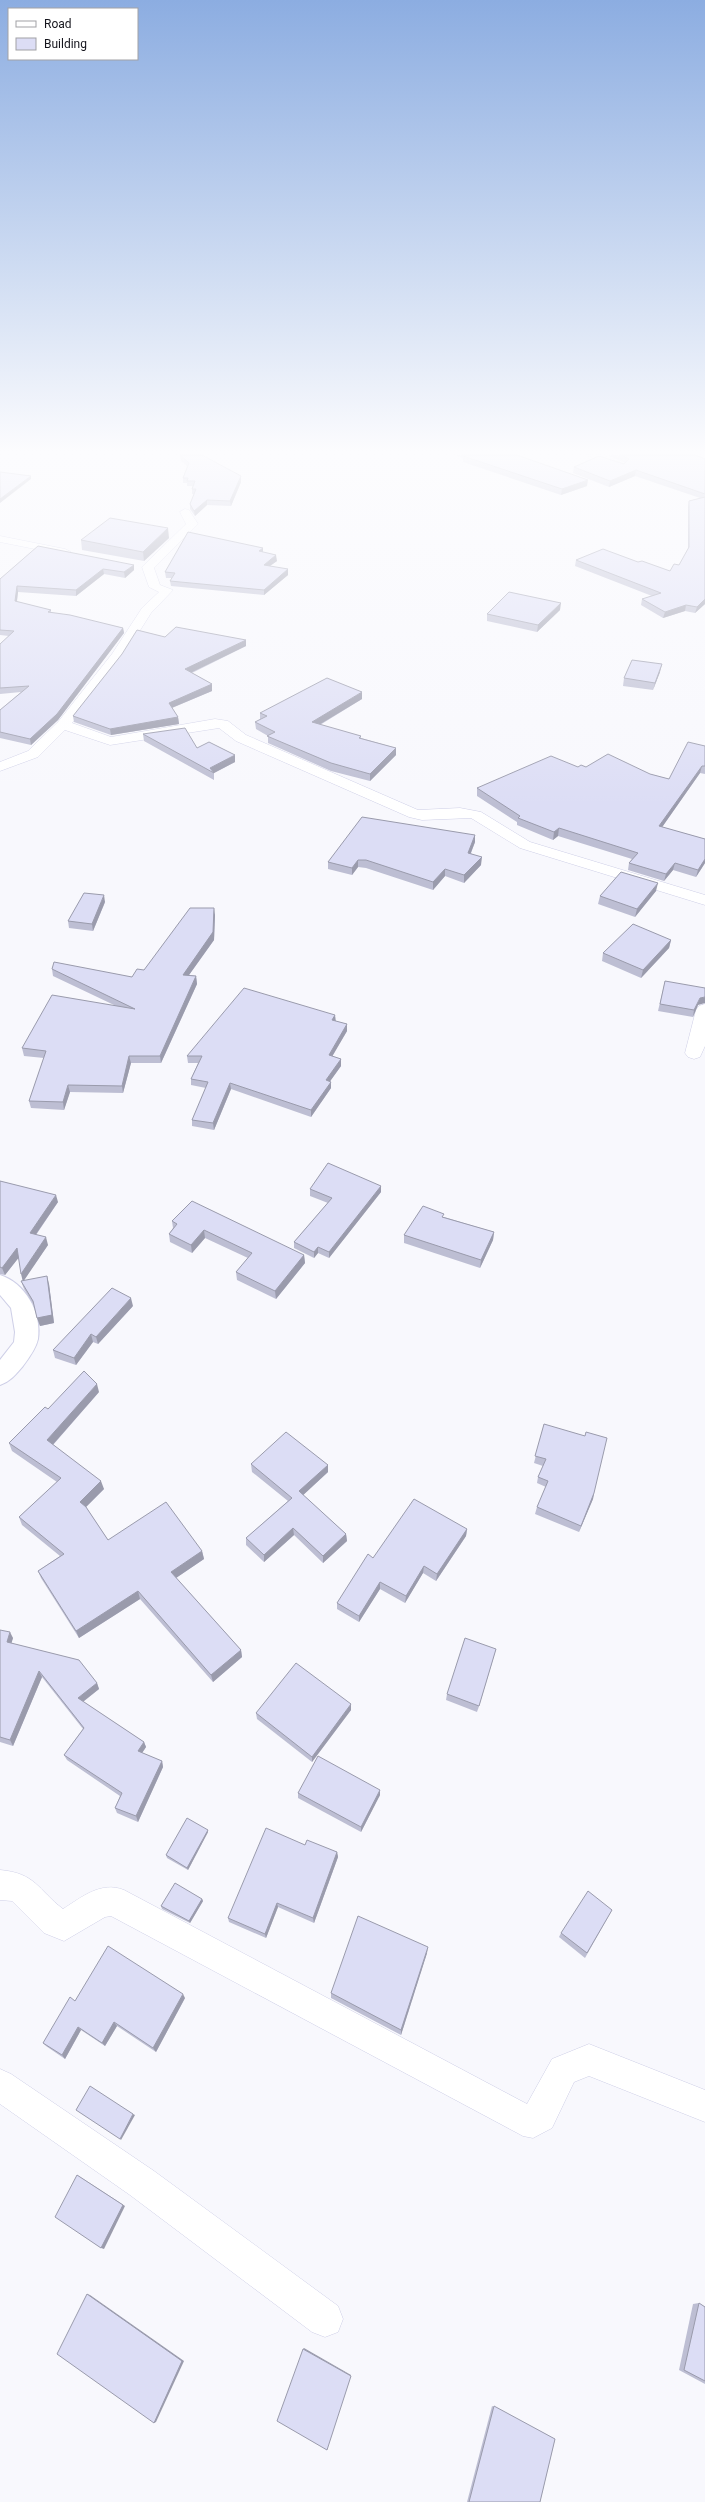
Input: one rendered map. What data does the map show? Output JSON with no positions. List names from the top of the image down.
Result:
{
  "legend": ["Road", "Building"]
}
